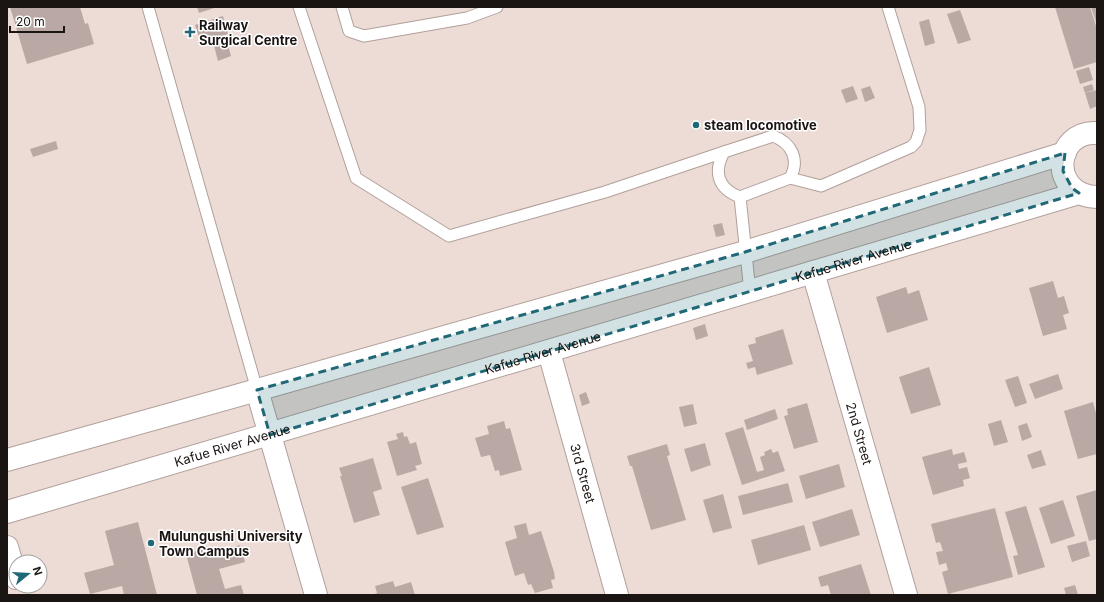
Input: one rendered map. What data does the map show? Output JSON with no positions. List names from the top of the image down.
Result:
{
  "streets": {
    "street": ["Kafue River Avenue", "2nd Street", "3rd Street"]
  },
  "crossings": [
    ["Kafue River Avenue", "2nd Street"],
    ["Kafue River Avenue", "3rd Street"]
  ],
  "places": {
    "health": ["Railway Surgical Centre"],
    "other": ["steam locomotive", "Mulungushi University Town Campus"]
  },
  "scale_bar": "20 m",
  "north": "right"
}
